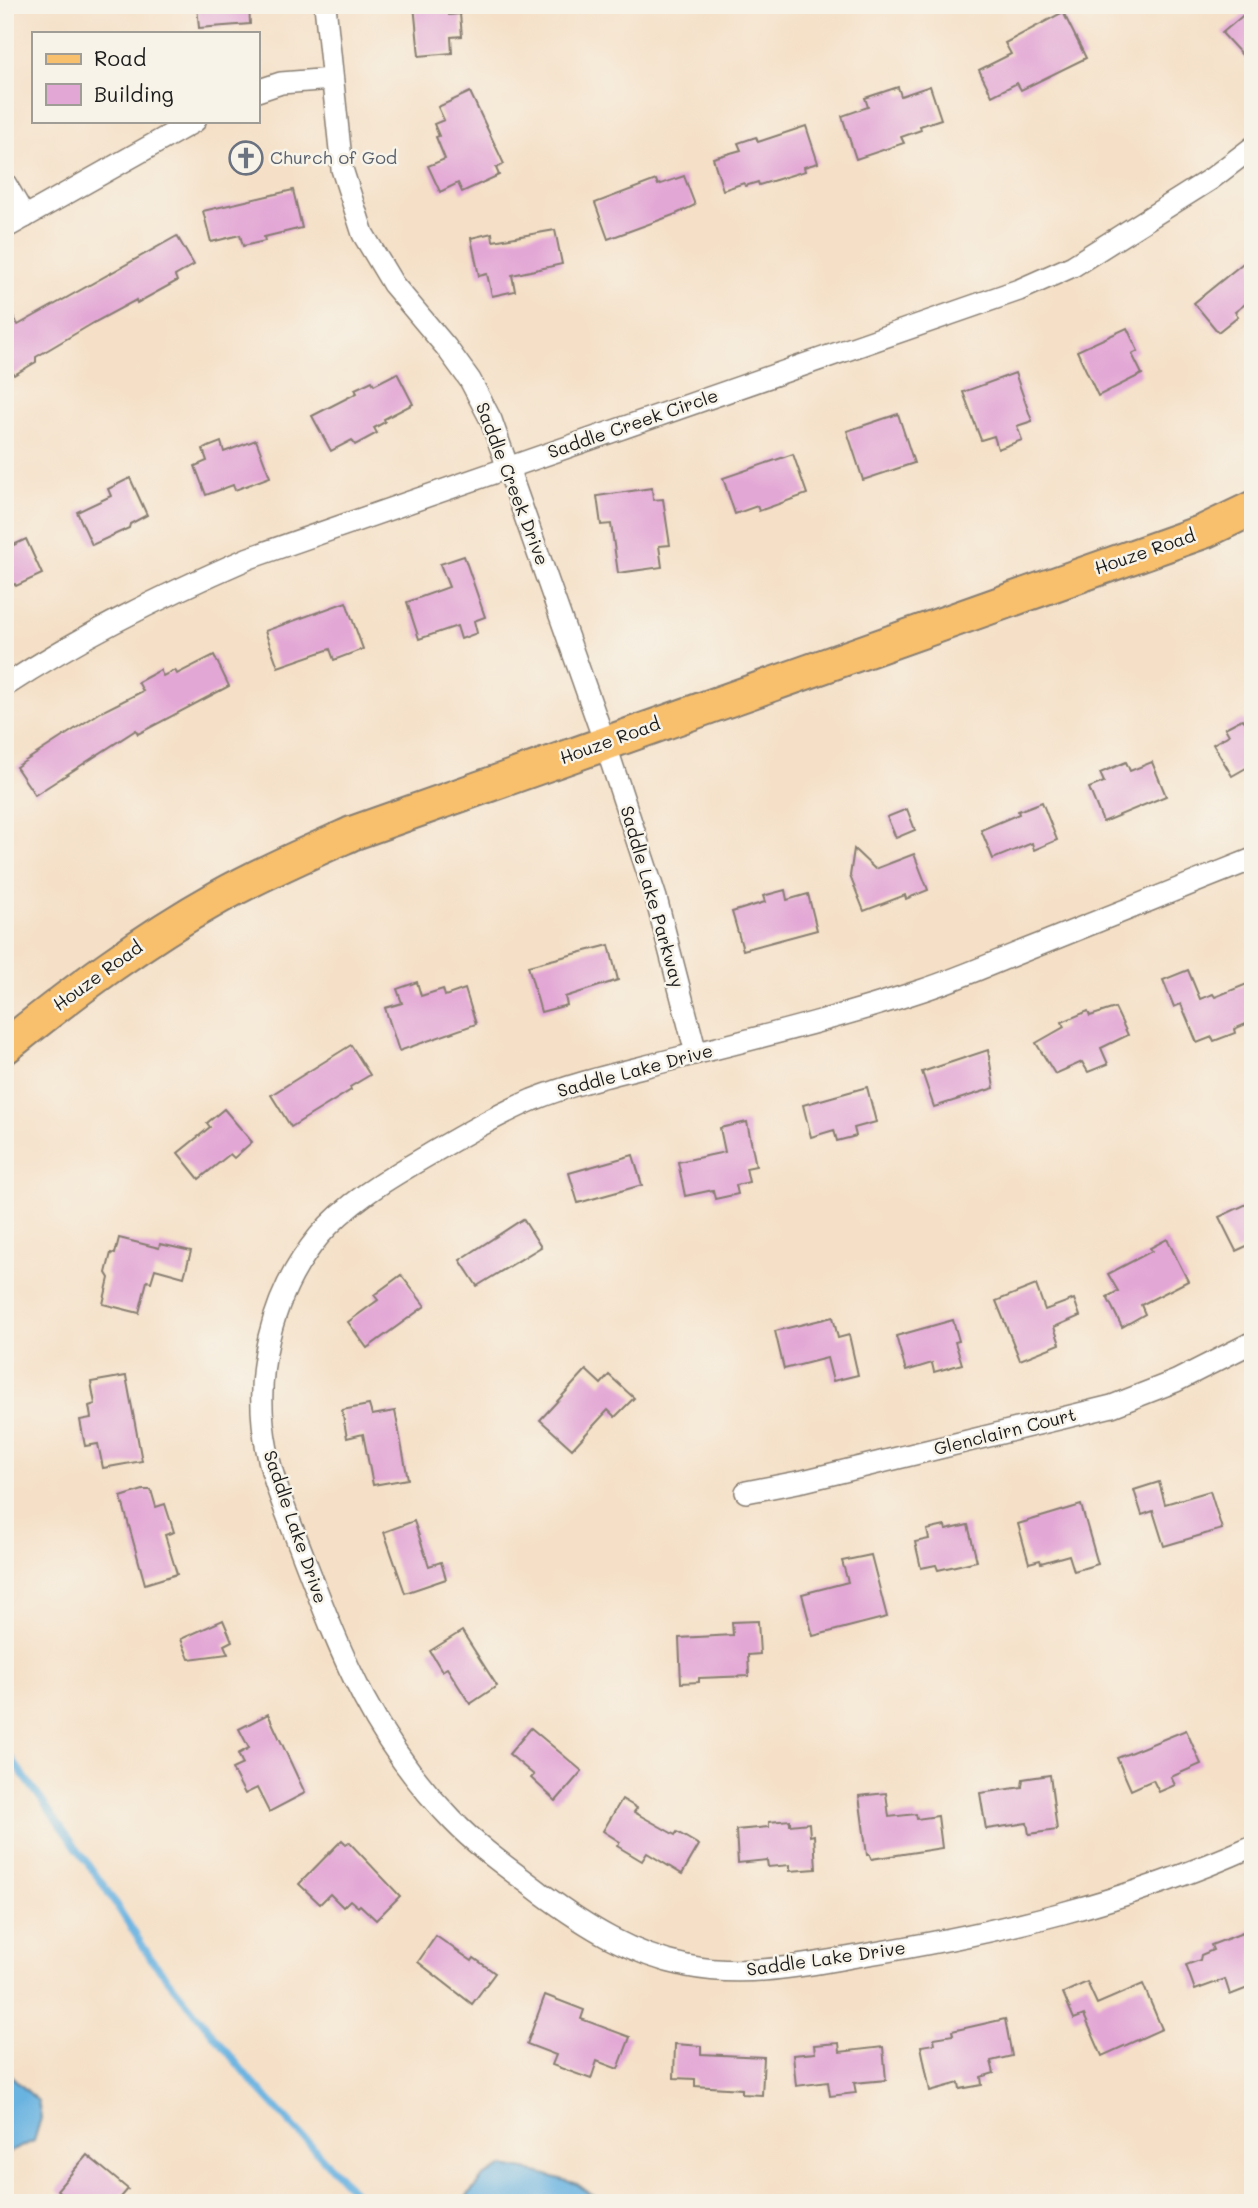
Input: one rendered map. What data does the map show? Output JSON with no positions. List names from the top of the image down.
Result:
{
  "streets": {
    "main road": ["Houze Road"],
    "street": [
      "Saddle Creek Circle",
      "Saddle Creek Drive",
      "Saddle Lake Parkway",
      "Saddle Lake Drive",
      "Glenclairn Court"
    ]
  },
  "crossings": [
    ["Saddle Creek Circle", "Saddle Creek Drive"],
    ["Saddle Creek Drive", "Houze Road"],
    ["Saddle Creek Drive", "Saddle Lake Parkway"],
    ["Houze Road", "Saddle Lake Parkway"],
    ["Saddle Lake Parkway", "Saddle Lake Drive"]
  ],
  "places": {
    "church": ["Church of God"]
  },
  "legend": ["Road", "Building"]
}
